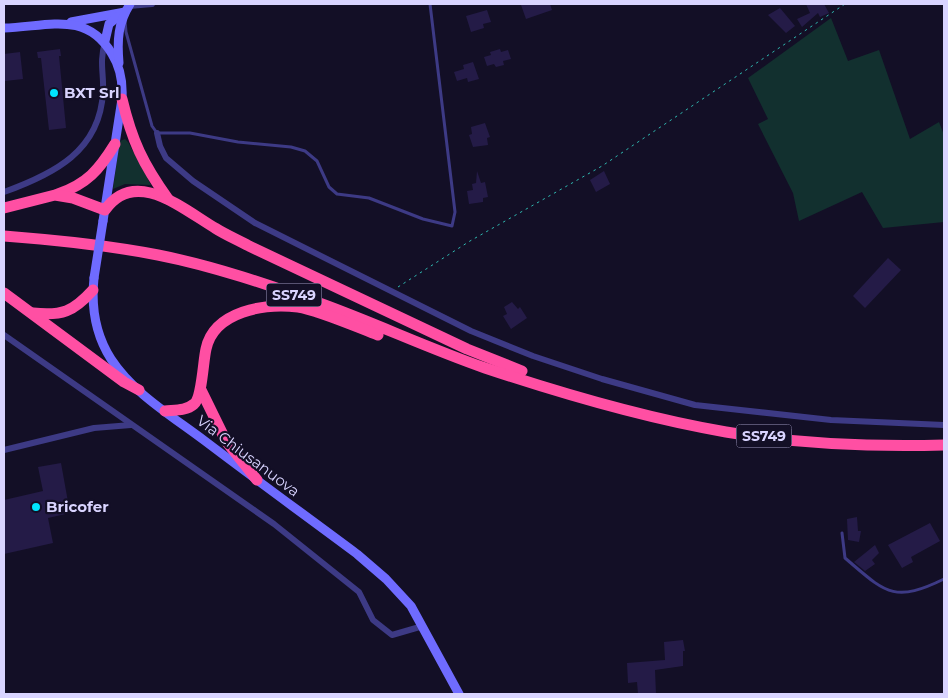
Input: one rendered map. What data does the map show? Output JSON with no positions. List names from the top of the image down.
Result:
{
  "streets": {
    "highway": ["SS749"],
    "street": ["Via Chiusanuova"]
  },
  "places": ["BXT Srl", "Bricofer"]
}
